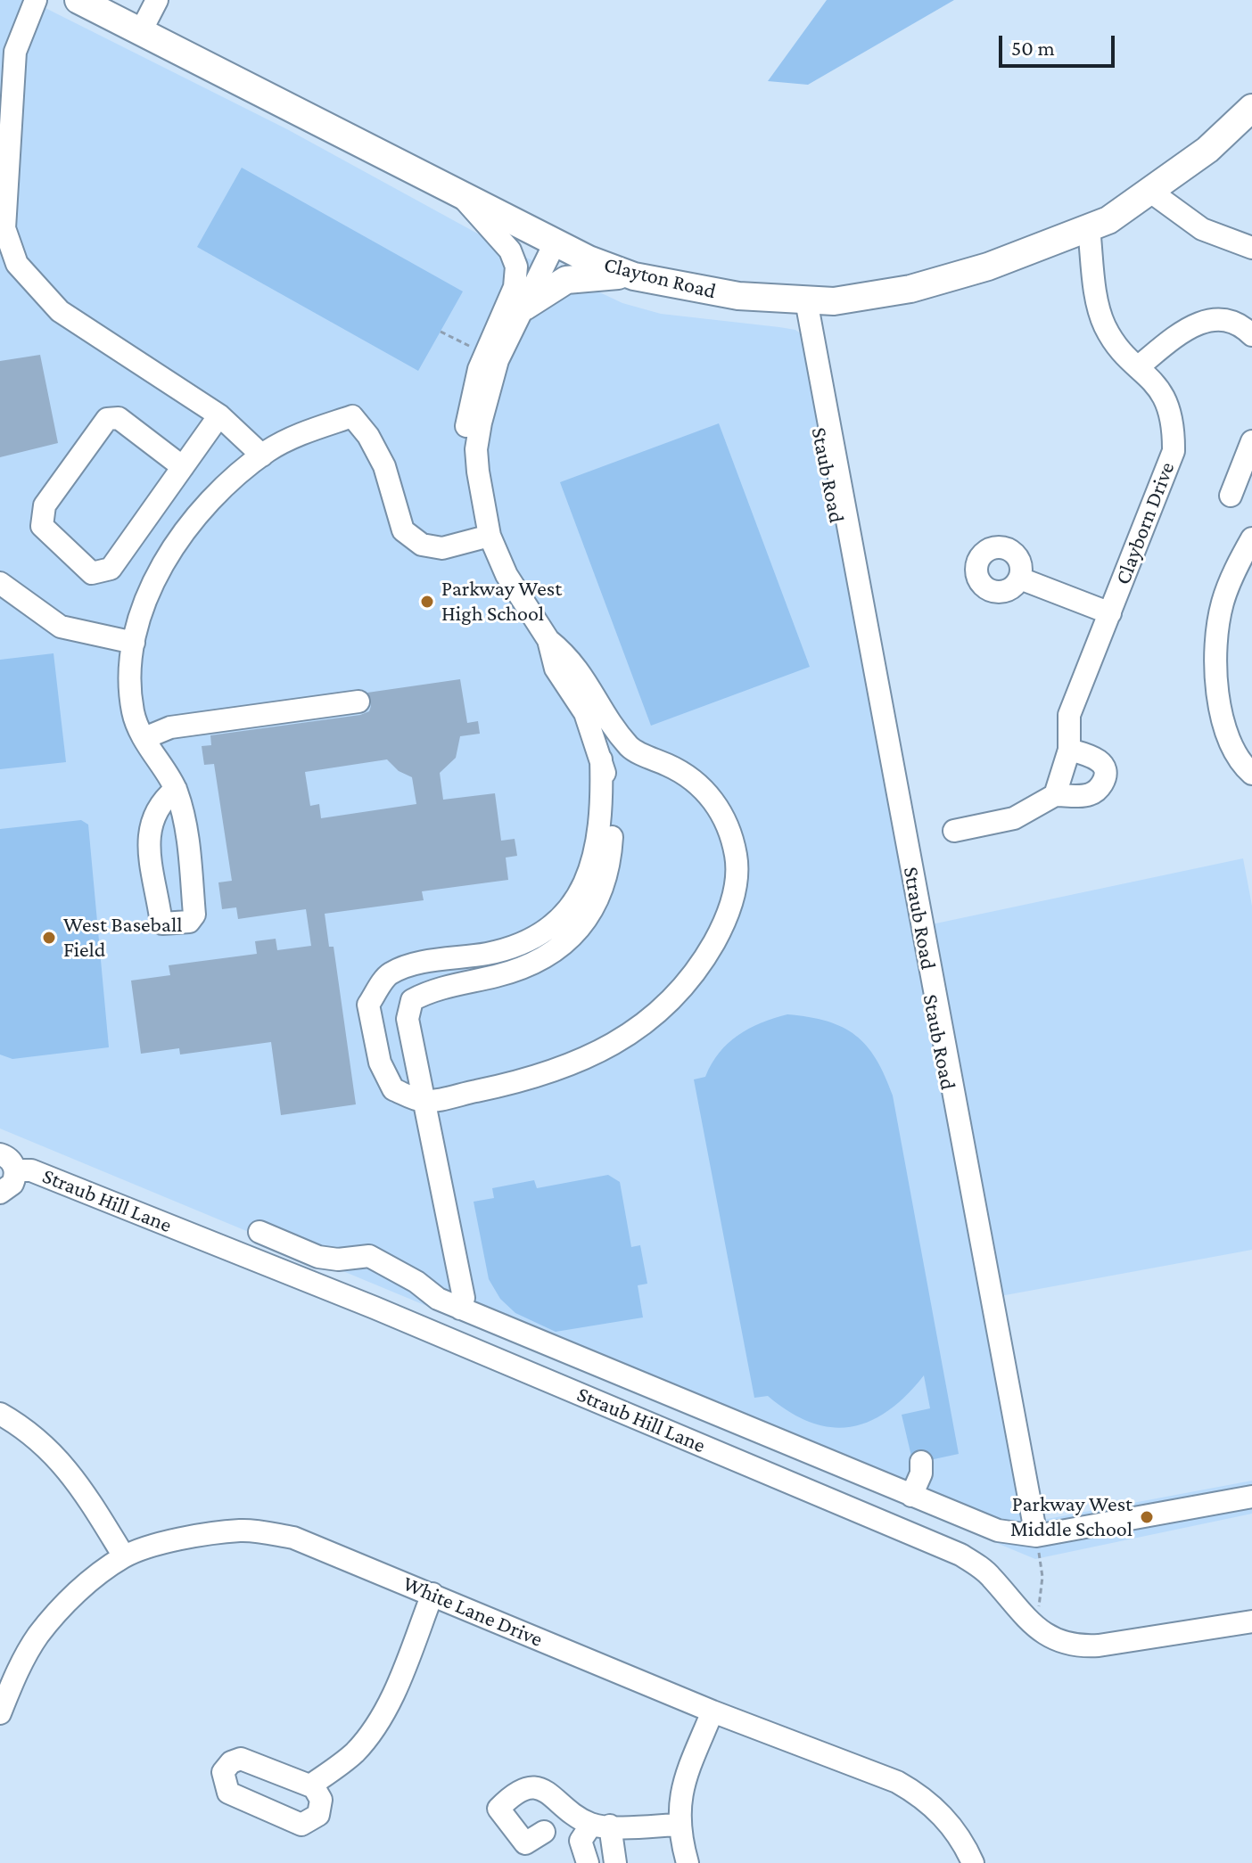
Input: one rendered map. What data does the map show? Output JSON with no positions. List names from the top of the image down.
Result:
{
  "streets": {
    "main road": ["Clayton Road"],
    "street": [
      "Staub Road",
      "Clayborn Drive",
      "Straub Road",
      "Straub Hill Lane",
      "White Lane Drive"
    ]
  },
  "crossings": [
    ["Clayton Road", "Clayborn Drive"],
    ["Clayton Road", "Straub Road"],
    ["Staub Road", "Straub Road"]
  ],
  "places": ["Parkway West High School", "West Baseball Field", "Parkway West Middle School"],
  "scale_bar": "50 m"
}
